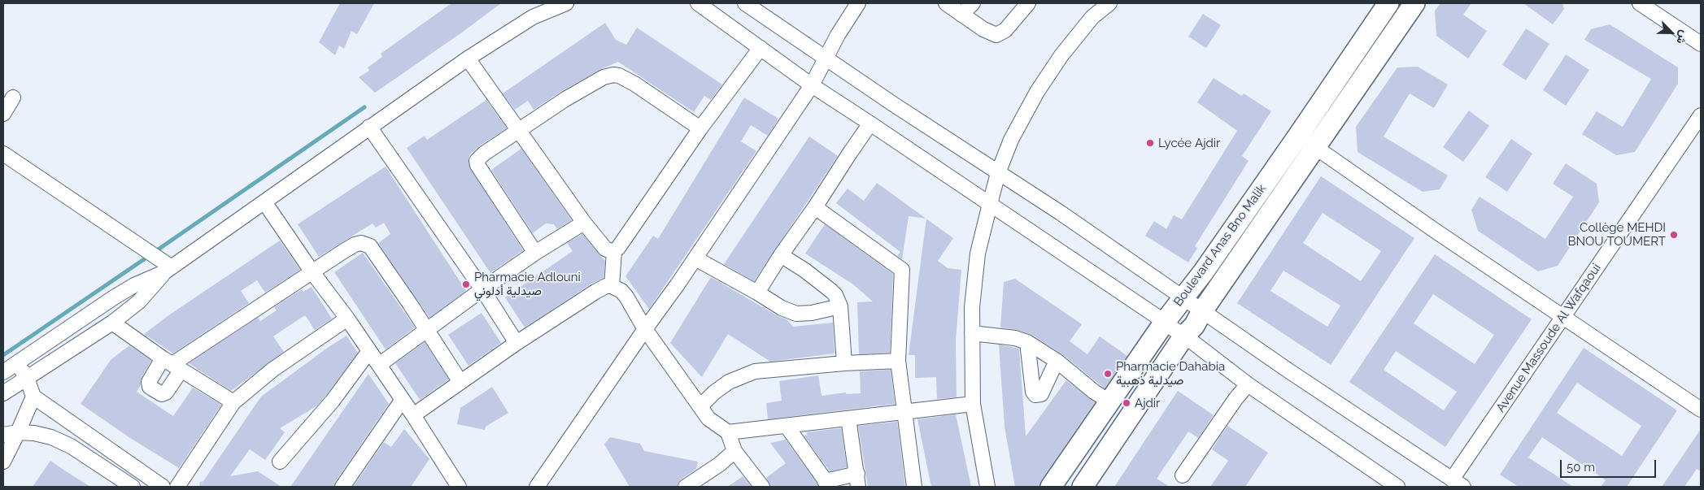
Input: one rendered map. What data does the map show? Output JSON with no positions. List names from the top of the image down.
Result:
{
  "streets": {
    "street": ["Boulevard Anas Bno Malik", "Avenue Massoude Al Wafqaoui"]
  },
  "places": [
    "Lycée Ajdir",
    "Collège MEHDI BNOU TOUMERT",
    "Pharmacie Adlouni صيدلية أدلوني",
    "Pharmacie Dahabia صيدلية ذهبية",
    "Ajdir"
  ],
  "scale_bar": "50 m",
  "north": "bottom right"
}
